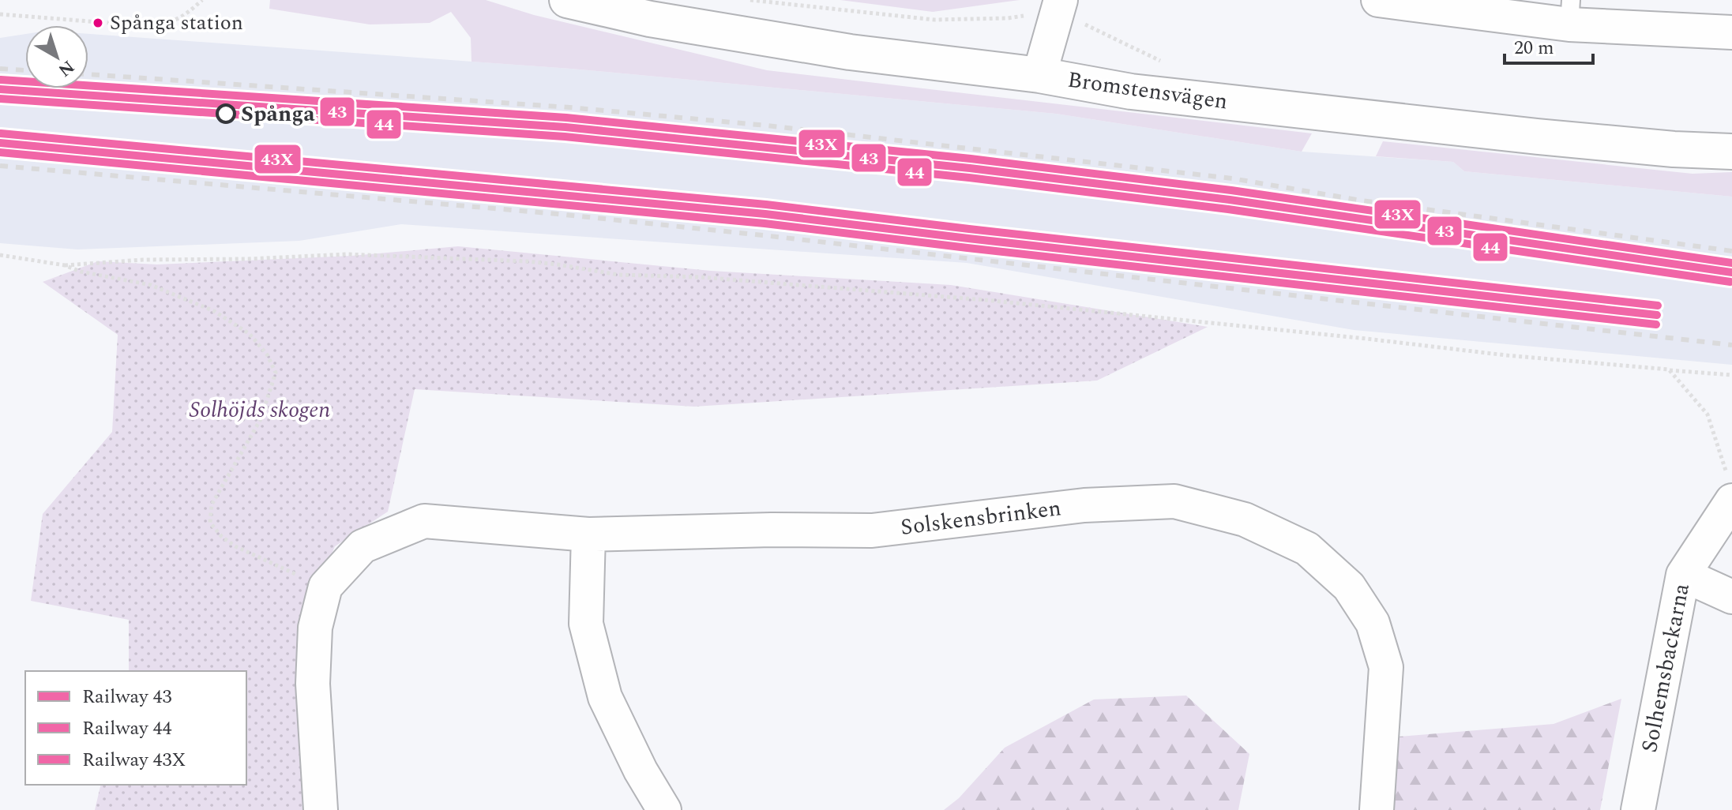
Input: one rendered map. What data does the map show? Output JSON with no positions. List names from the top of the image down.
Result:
{
  "streets": {
    "street": ["Bromstensvägen", "Solskensbrinken", "Solhemsbackarna"]
  },
  "parks": ["Solhöjds skogen"],
  "places": ["Spånga station", "Spånga"],
  "lines": ["rail line 43X", "rail line 43", "rail line 44"],
  "legend": ["Railway 43", "Railway 44", "Railway 43X"],
  "scale_bar": "20 m",
  "north": "bottom right"
}
